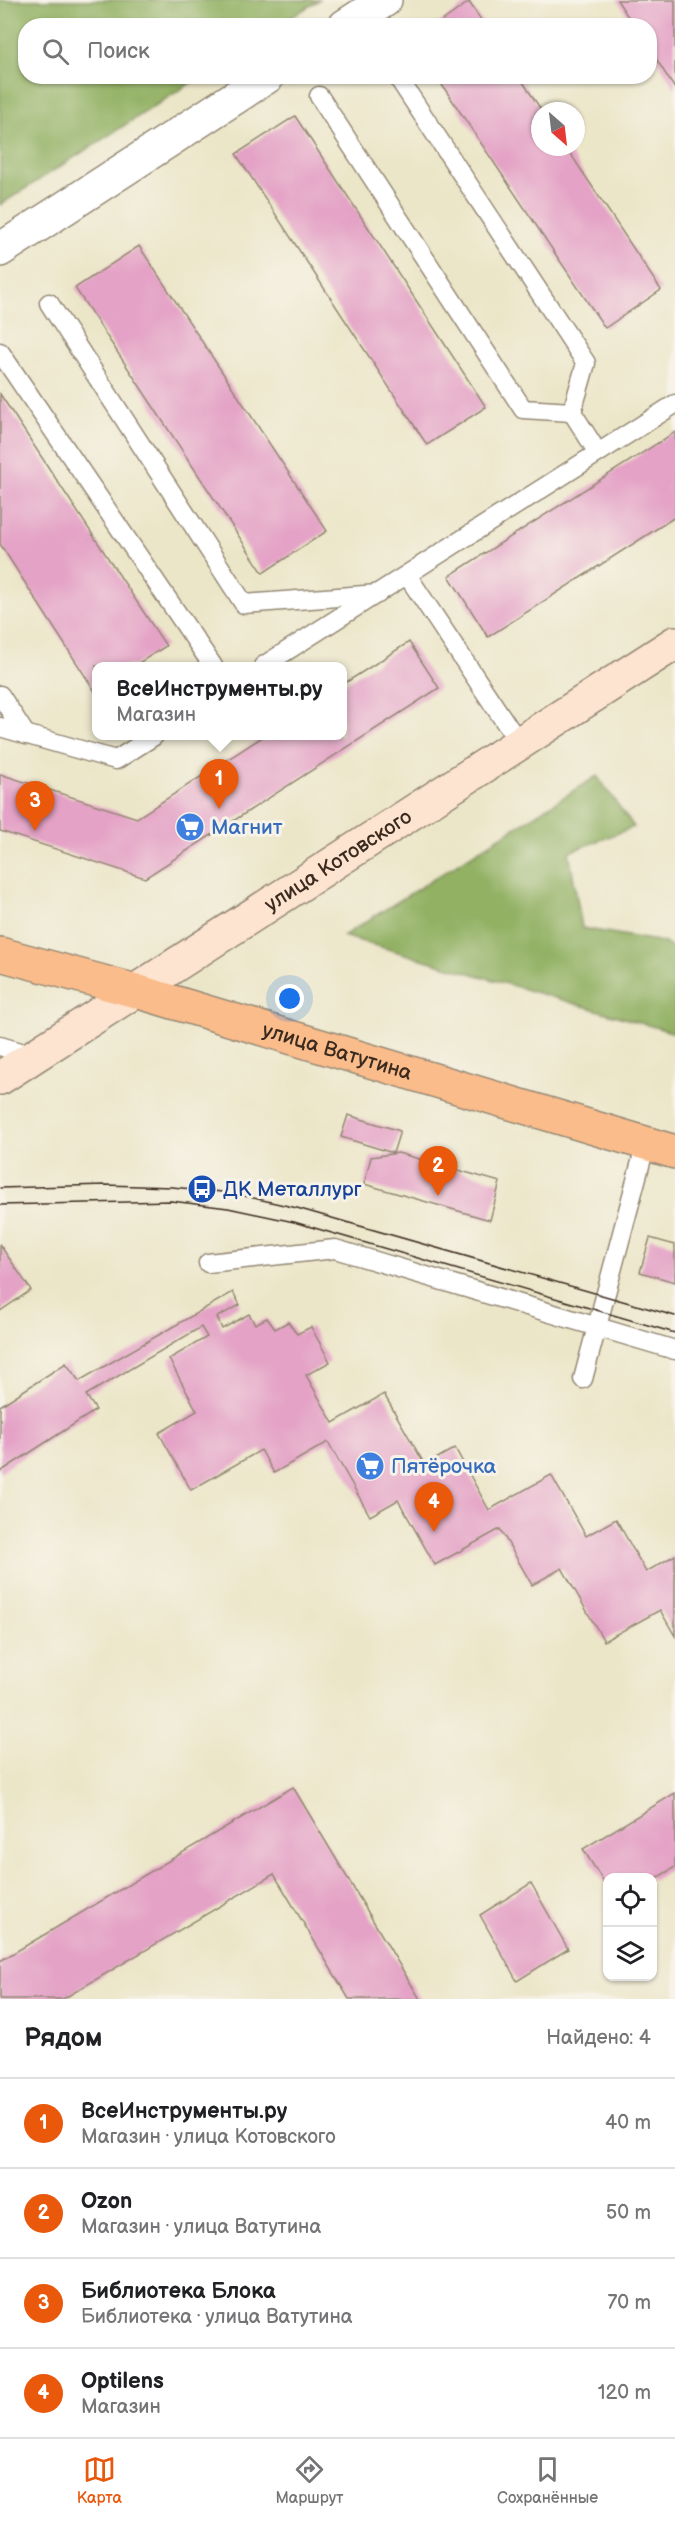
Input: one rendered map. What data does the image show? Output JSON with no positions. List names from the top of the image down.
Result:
{
  "streets": {
    "main road": ["улица Котовского", "улица Ватутина"]
  },
  "crossings": [
    ["улица Котовского", "улица Ватутина"]
  ],
  "places": {
    "supermarket": ["Магнит", "Пятёрочка"],
    "bus stop": ["ДК Металлург"]
  },
  "north": "bottom right",
  "page": {
    "search": "Поиск",
    "popup": ["ВсеИнструменты.ру", "Магазин"],
    "pins": [
      "1",
      "3",
      "2",
      "4"
    ],
    "heading": ["Рядом", "Найдено: 4"],
    "list": [
      {
        "mark": "1",
        "name": "ВсеИнструменты.ру",
        "note": "Магазин · улица Котовского",
        "value": "40 m"
      },
      {
        "mark": "2",
        "name": "Ozon",
        "note": "Магазин · улица Ватутина",
        "value": "50 m"
      },
      {
        "mark": "3",
        "name": "Библиотека Блока",
        "note": "Библиотека · улица Ватутина",
        "value": "70 m"
      },
      {
        "mark": "4",
        "name": "Optilens",
        "note": "Магазин",
        "value": "120 m"
      }
    ],
    "nav": ["Карта", "Маршрут", "Сохранённые"]
  }
}
